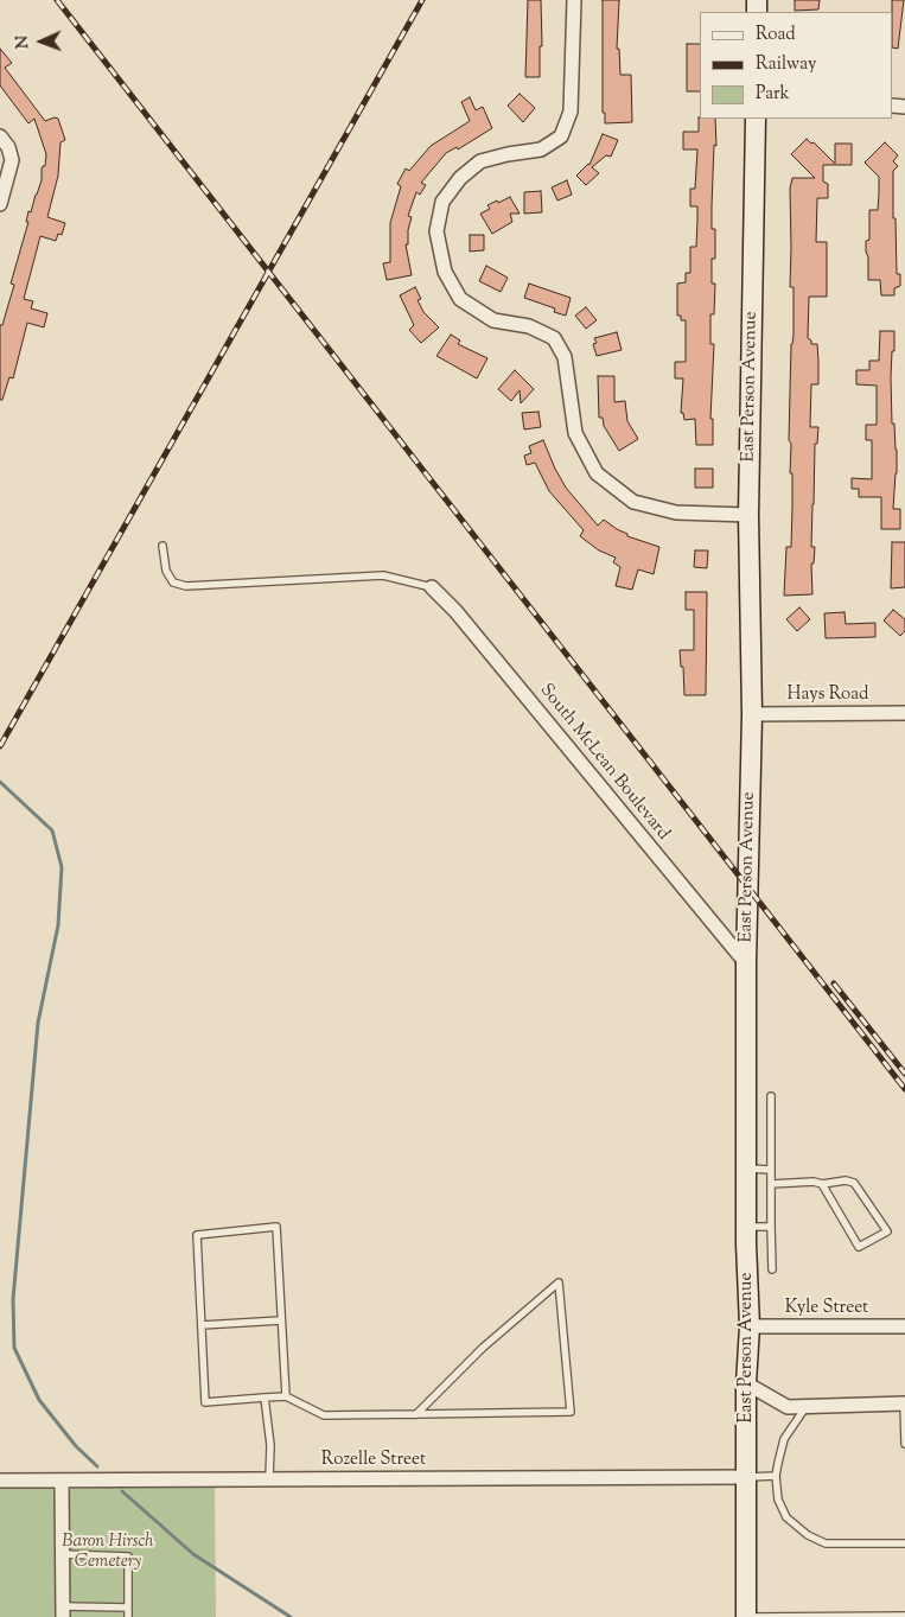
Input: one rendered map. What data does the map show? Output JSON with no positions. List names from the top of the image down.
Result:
{
  "streets": {
    "main road": ["East Person Avenue"],
    "street": [
      "Hays Road",
      "South McLean Boulevard",
      "Kyle Street",
      "Rozelle Street"
    ]
  },
  "crossings": [
    ["East Person Avenue", "Hays Road"],
    ["East Person Avenue", "South McLean Boulevard"],
    ["East Person Avenue", "Kyle Street"],
    ["East Person Avenue", "Rozelle Street"]
  ],
  "parks": ["Baron Hirsch Cemetery"],
  "legend": ["Road", "Railway", "Park"],
  "north": "left"
}
